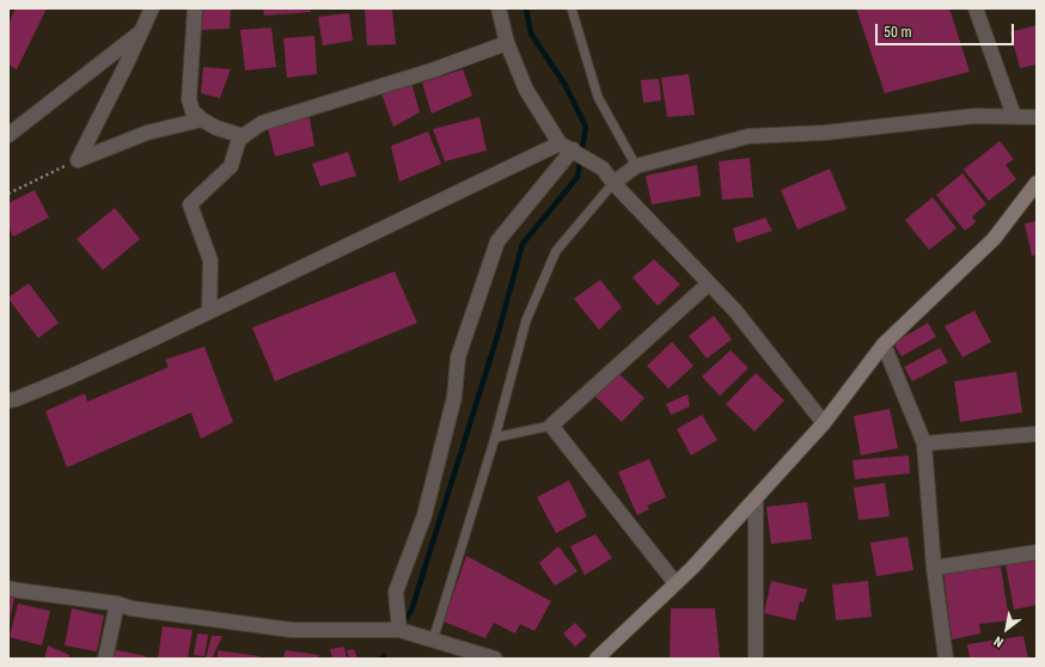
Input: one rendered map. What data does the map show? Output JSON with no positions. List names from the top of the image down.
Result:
{
  "scale_bar": "50 m",
  "north": "bottom left"
}
